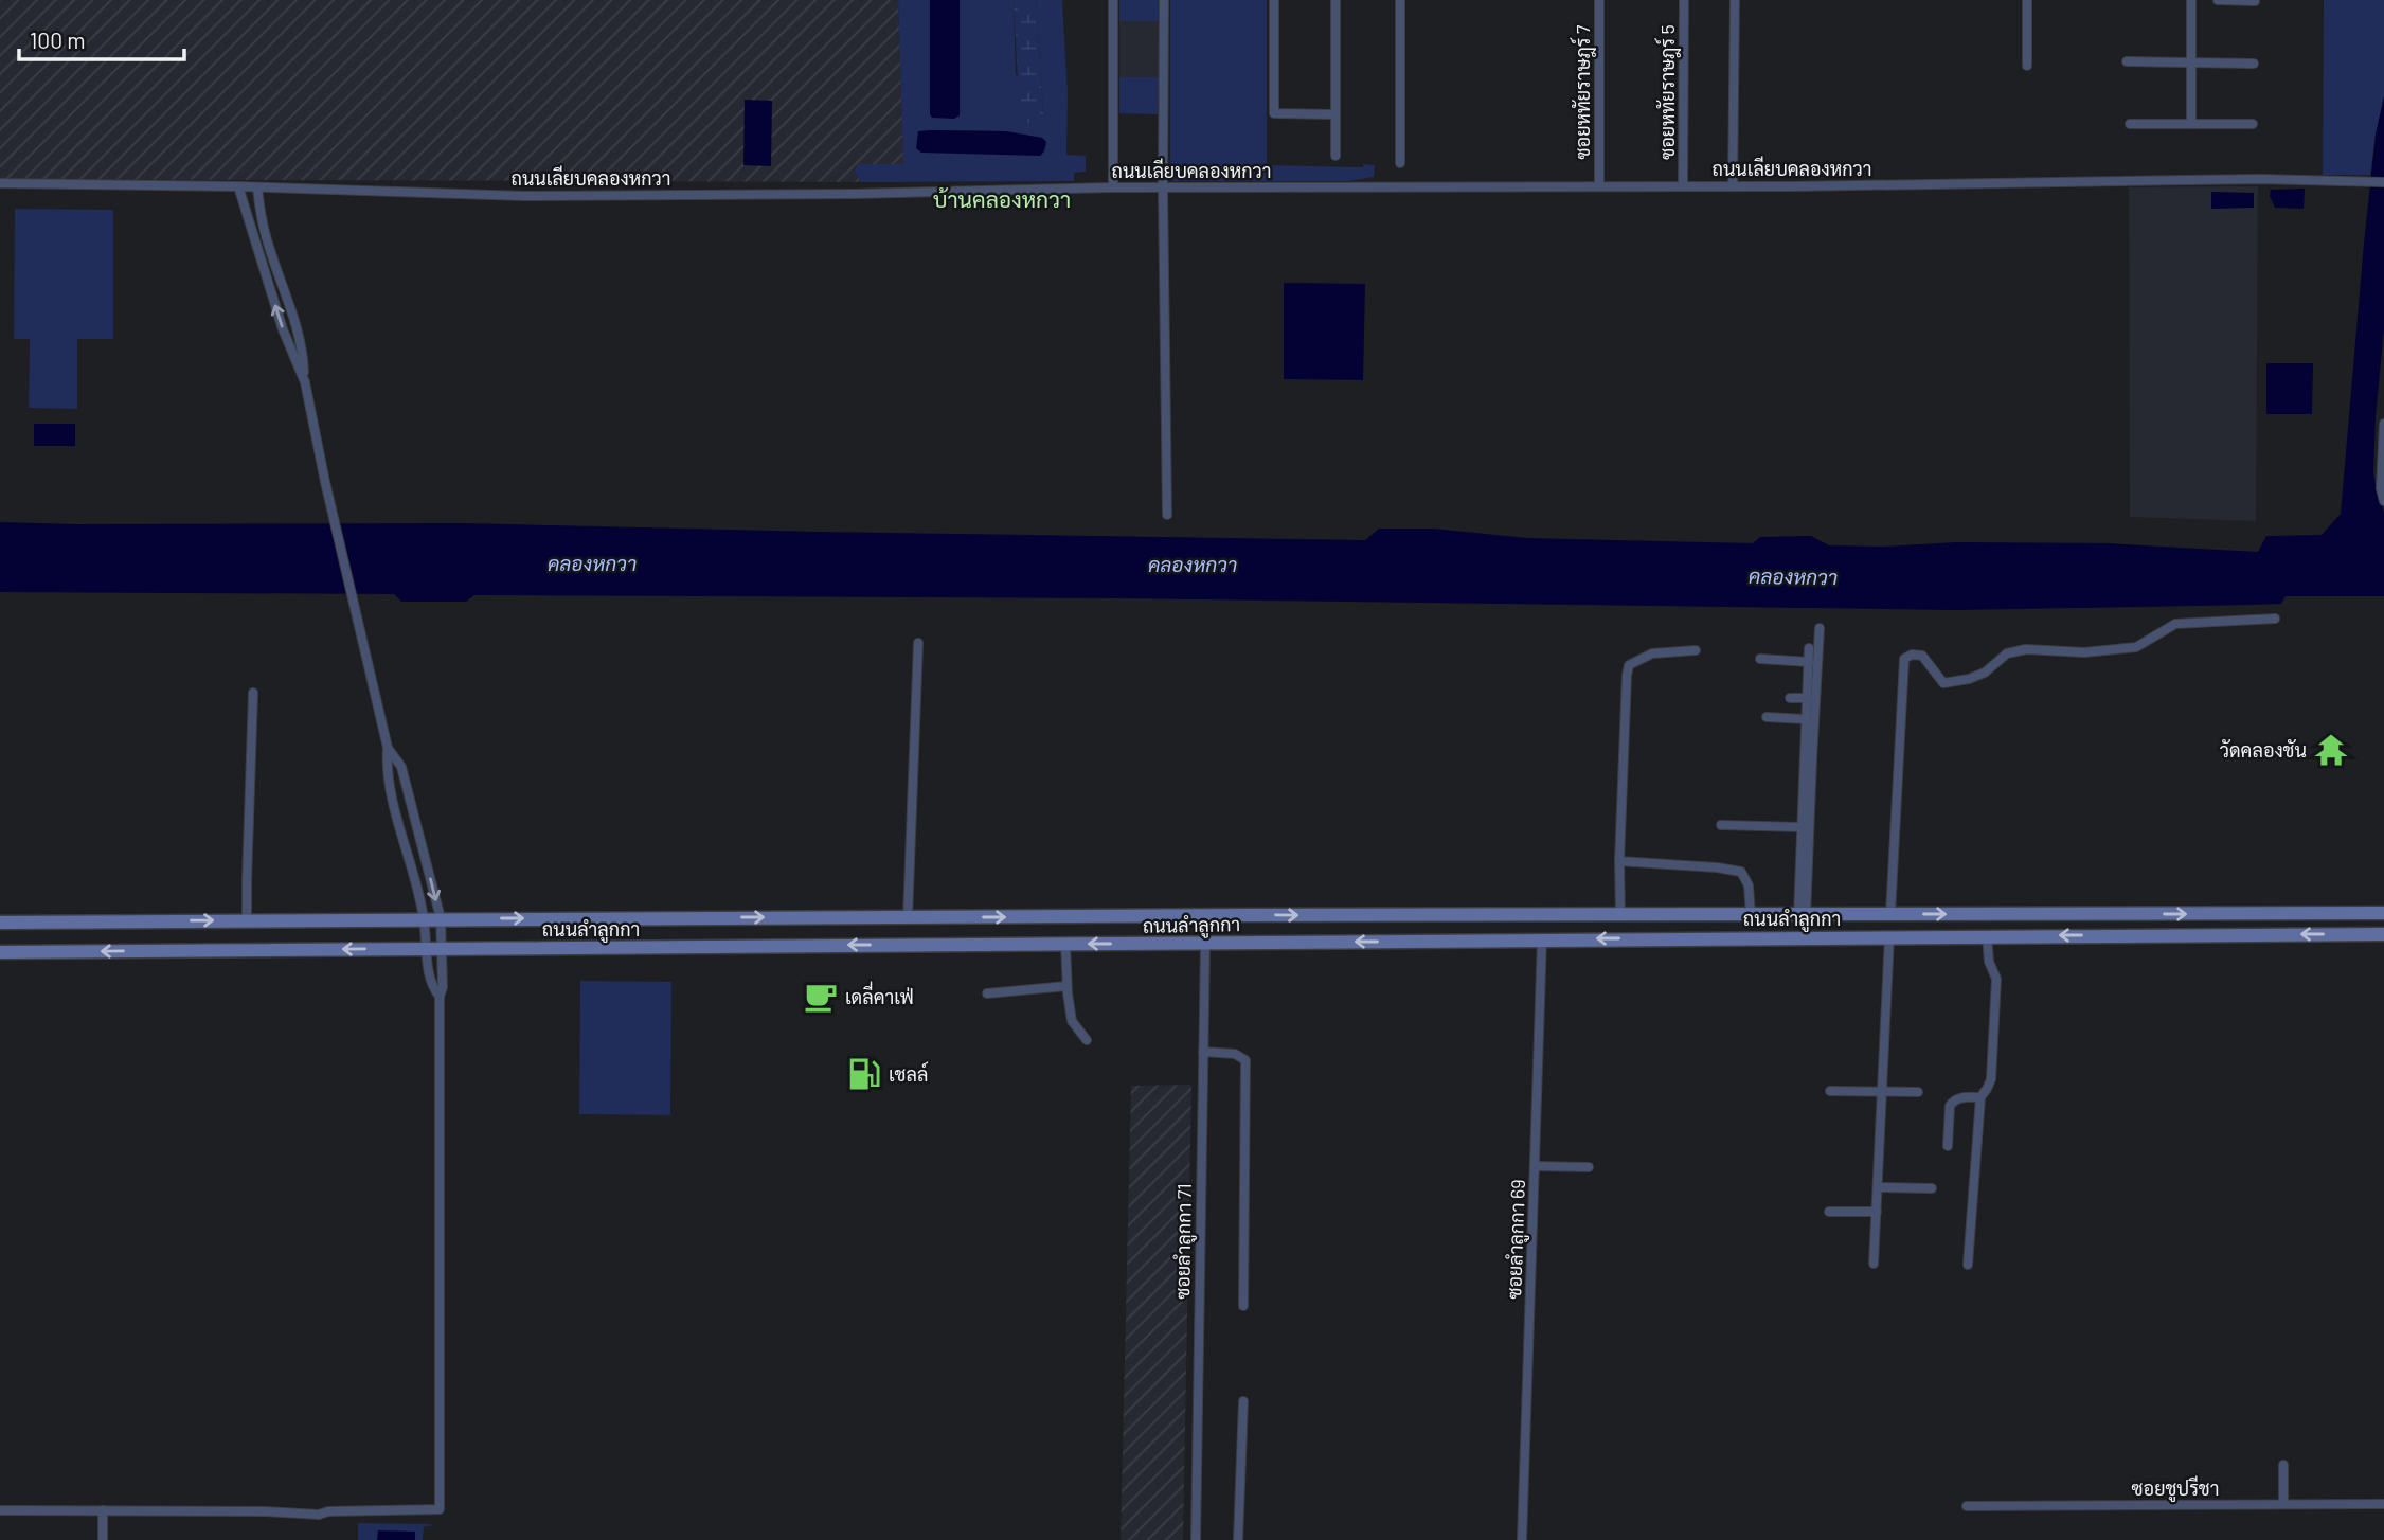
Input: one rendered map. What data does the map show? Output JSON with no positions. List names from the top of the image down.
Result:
{
  "streets": {
    "main road": ["ถนนลำลูกกา"],
    "street": [
      "ซอยหทัยราษฎร์ 7",
      "ซอยหทัยราษฎร์ 5",
      "ถนนเลียบคลองหกวา",
      "ซอยลำลูกกา 69",
      "ซอยลำลูกกา 71",
      "ซอยชูปรีชา"
    ]
  },
  "crossings": [
    ["ซอยหทัยราษฎร์ 7", "ถนนเลียบคลองหกวา"],
    ["ซอยหทัยราษฎร์ 5", "ถนนเลียบคลองหกวา"],
    ["ถนนลำลูกกา", "ซอยลำลูกกา 69"],
    ["ถนนลำลูกกา", "ซอยลำลูกกา 71"]
  ],
  "districts": ["บ้านคลองหกวา"],
  "water": ["คลองหกวา"],
  "places": {
    "temple": ["วัดคลองชัน"],
    "cafe": ["เดลี่คาเฟ่"],
    "fuel station": ["เชลล์"]
  },
  "scale_bar": "100 m"
}
